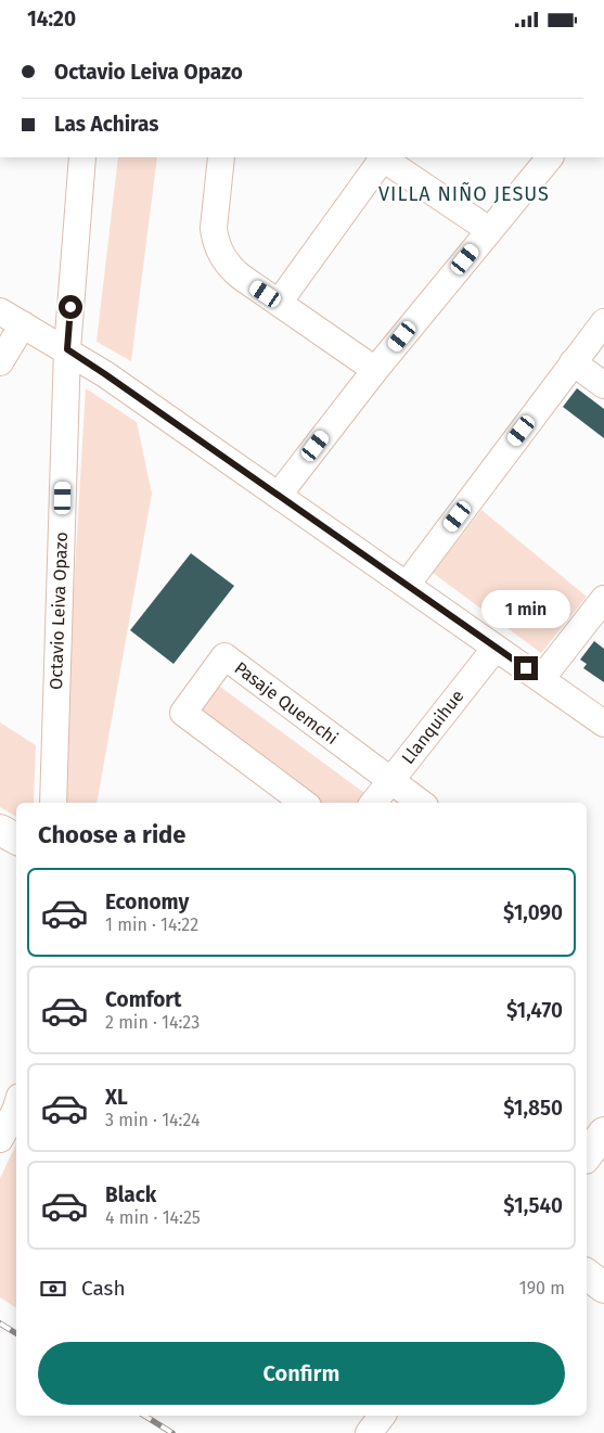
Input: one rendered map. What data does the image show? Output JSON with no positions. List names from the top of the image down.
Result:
{
  "streets": {
    "street": ["Octavio Leiva Opazo", "Pasaje Quemchi", "Llanquihue"]
  },
  "crossings": [
    ["Pasaje Quemchi", "Llanquihue"]
  ],
  "districts": ["VILLA NIÑO JESUS"],
  "page": {
    "status": "14:20",
    "banner": ["Octavio Leiva Opazo", "Las Achiras"],
    "bubble": "1 min",
    "heading": "Choose a ride",
    "list": [
      {
        "name": "Economy",
        "note": "1 min · 14:22",
        "value": "$1,090"
      },
      {
        "name": "Comfort",
        "note": "2 min · 14:23",
        "value": "$1,470"
      },
      {
        "name": "XL",
        "note": "3 min · 14:24",
        "value": "$1,850"
      },
      {
        "name": "Black",
        "note": "4 min · 14:25",
        "value": "$1,540"
      }
    ],
    "pay": ["Cash", "190 m"],
    "buttons": "Confirm"
  }
}
